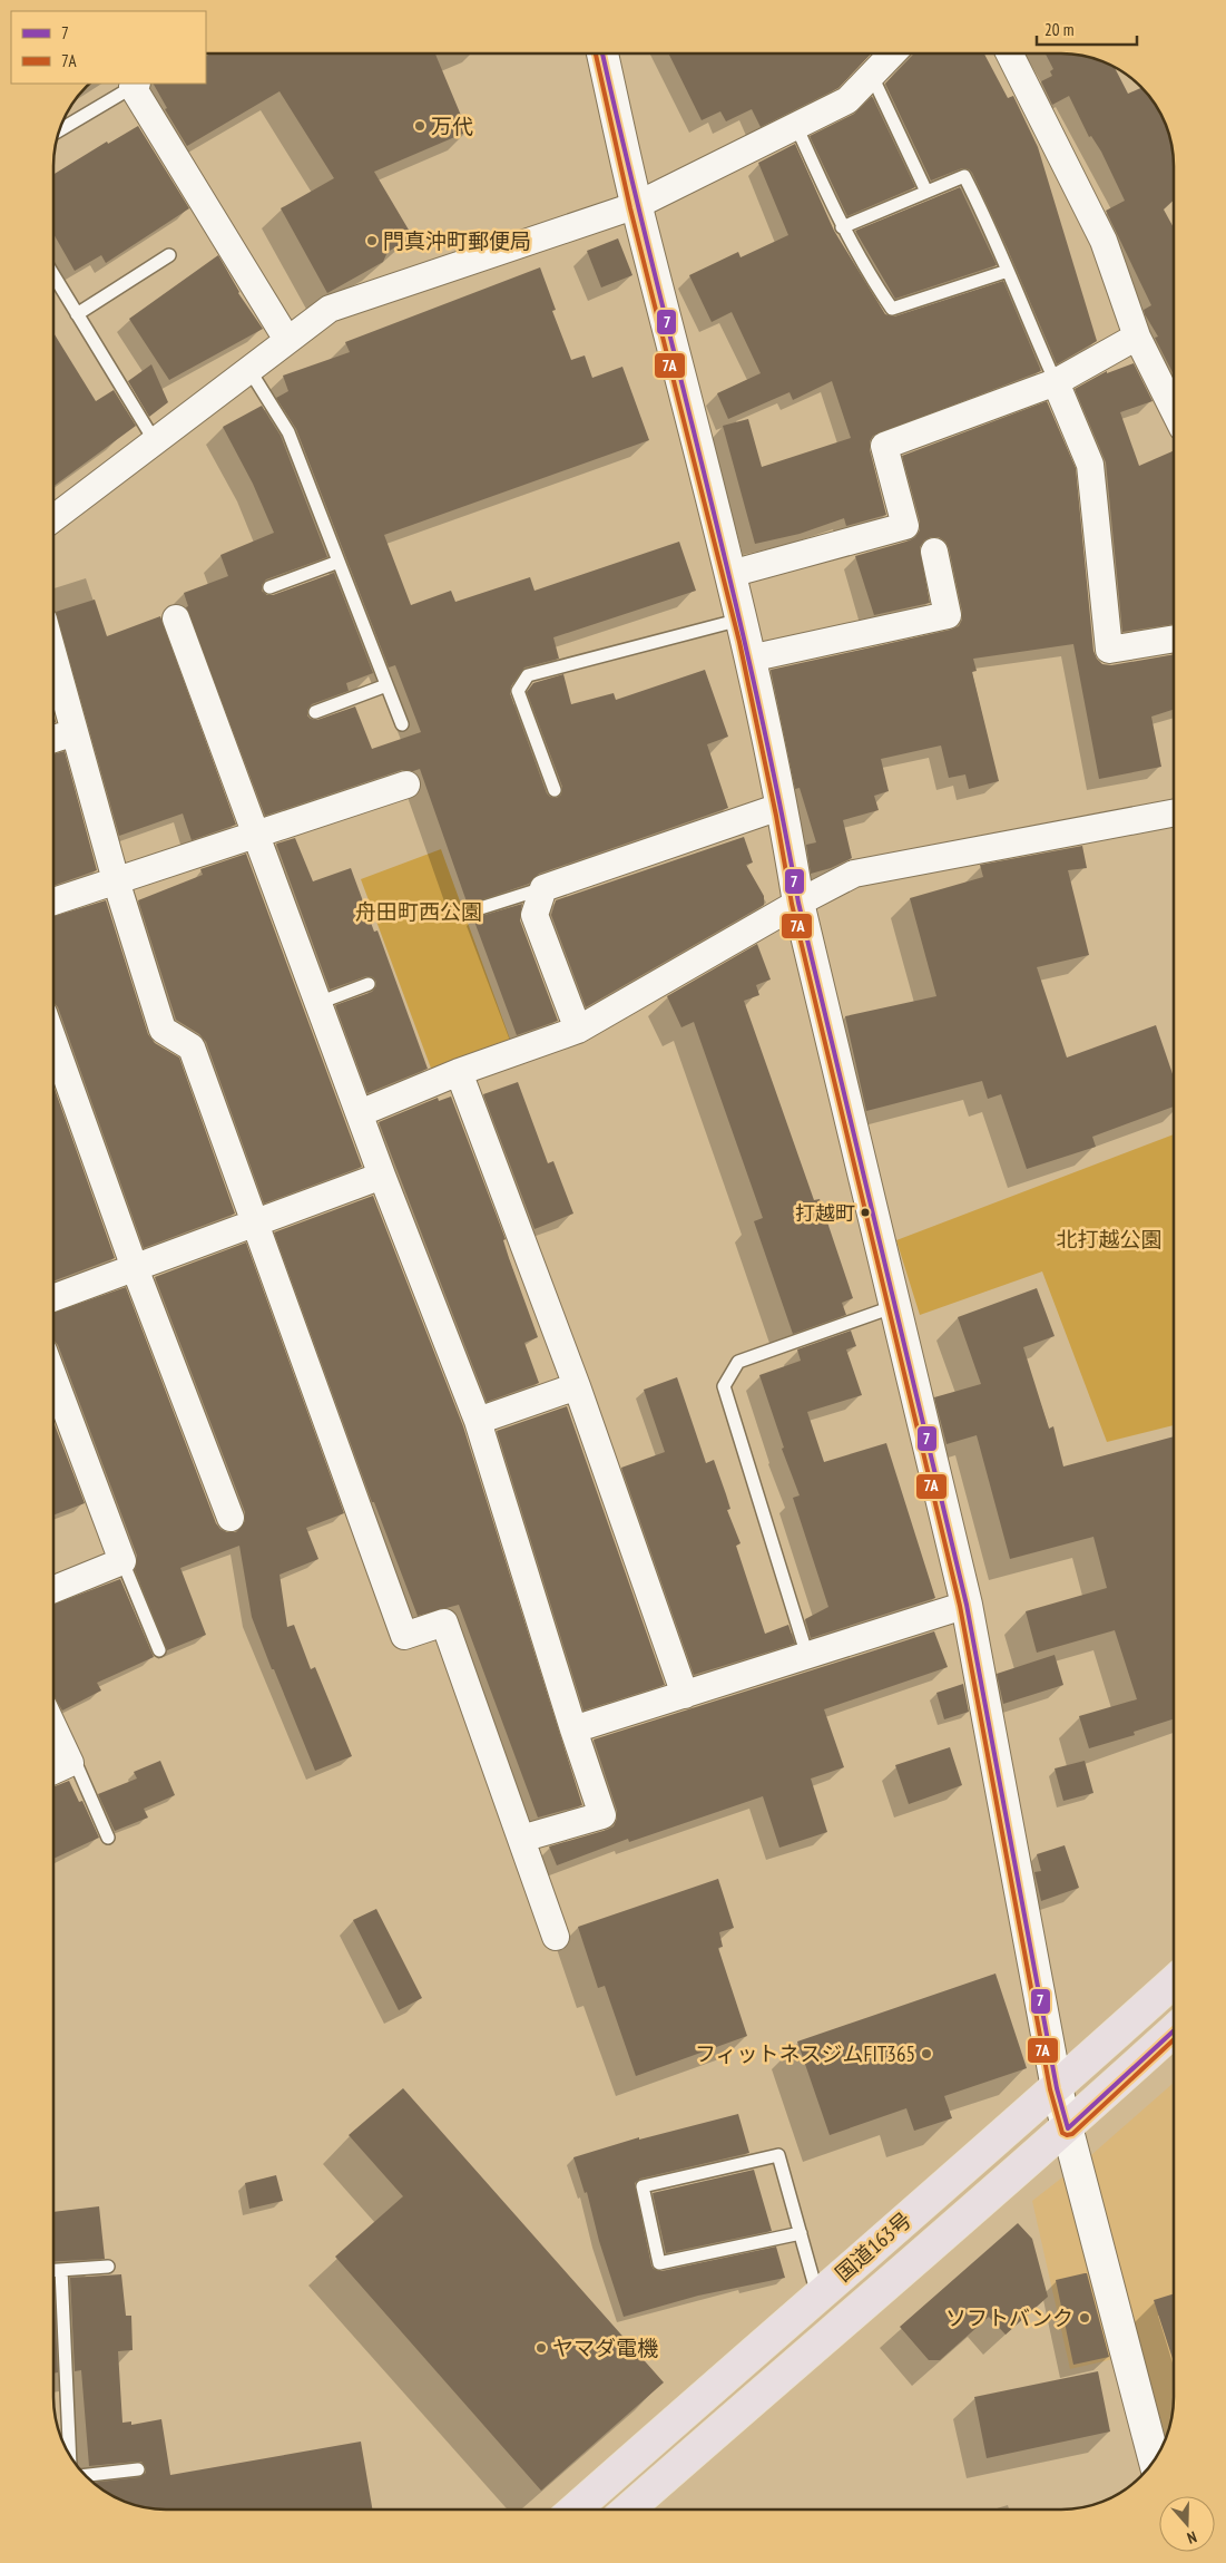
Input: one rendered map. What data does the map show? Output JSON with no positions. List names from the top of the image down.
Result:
{
  "streets": {
    "highway": ["国道163号"]
  },
  "parks": ["舟田町西公園", "北打越公園"],
  "places": [
    "万代",
    "門真沖町郵便局",
    "打越町",
    "フィットネスジムFIT365",
    "ソフトバンク",
    "ヤマダ電機"
  ],
  "lines": ["transit line 7", "transit line 7A"],
  "legend": ["7", "7A"],
  "scale_bar": "20 m",
  "north": "bottom"
}
